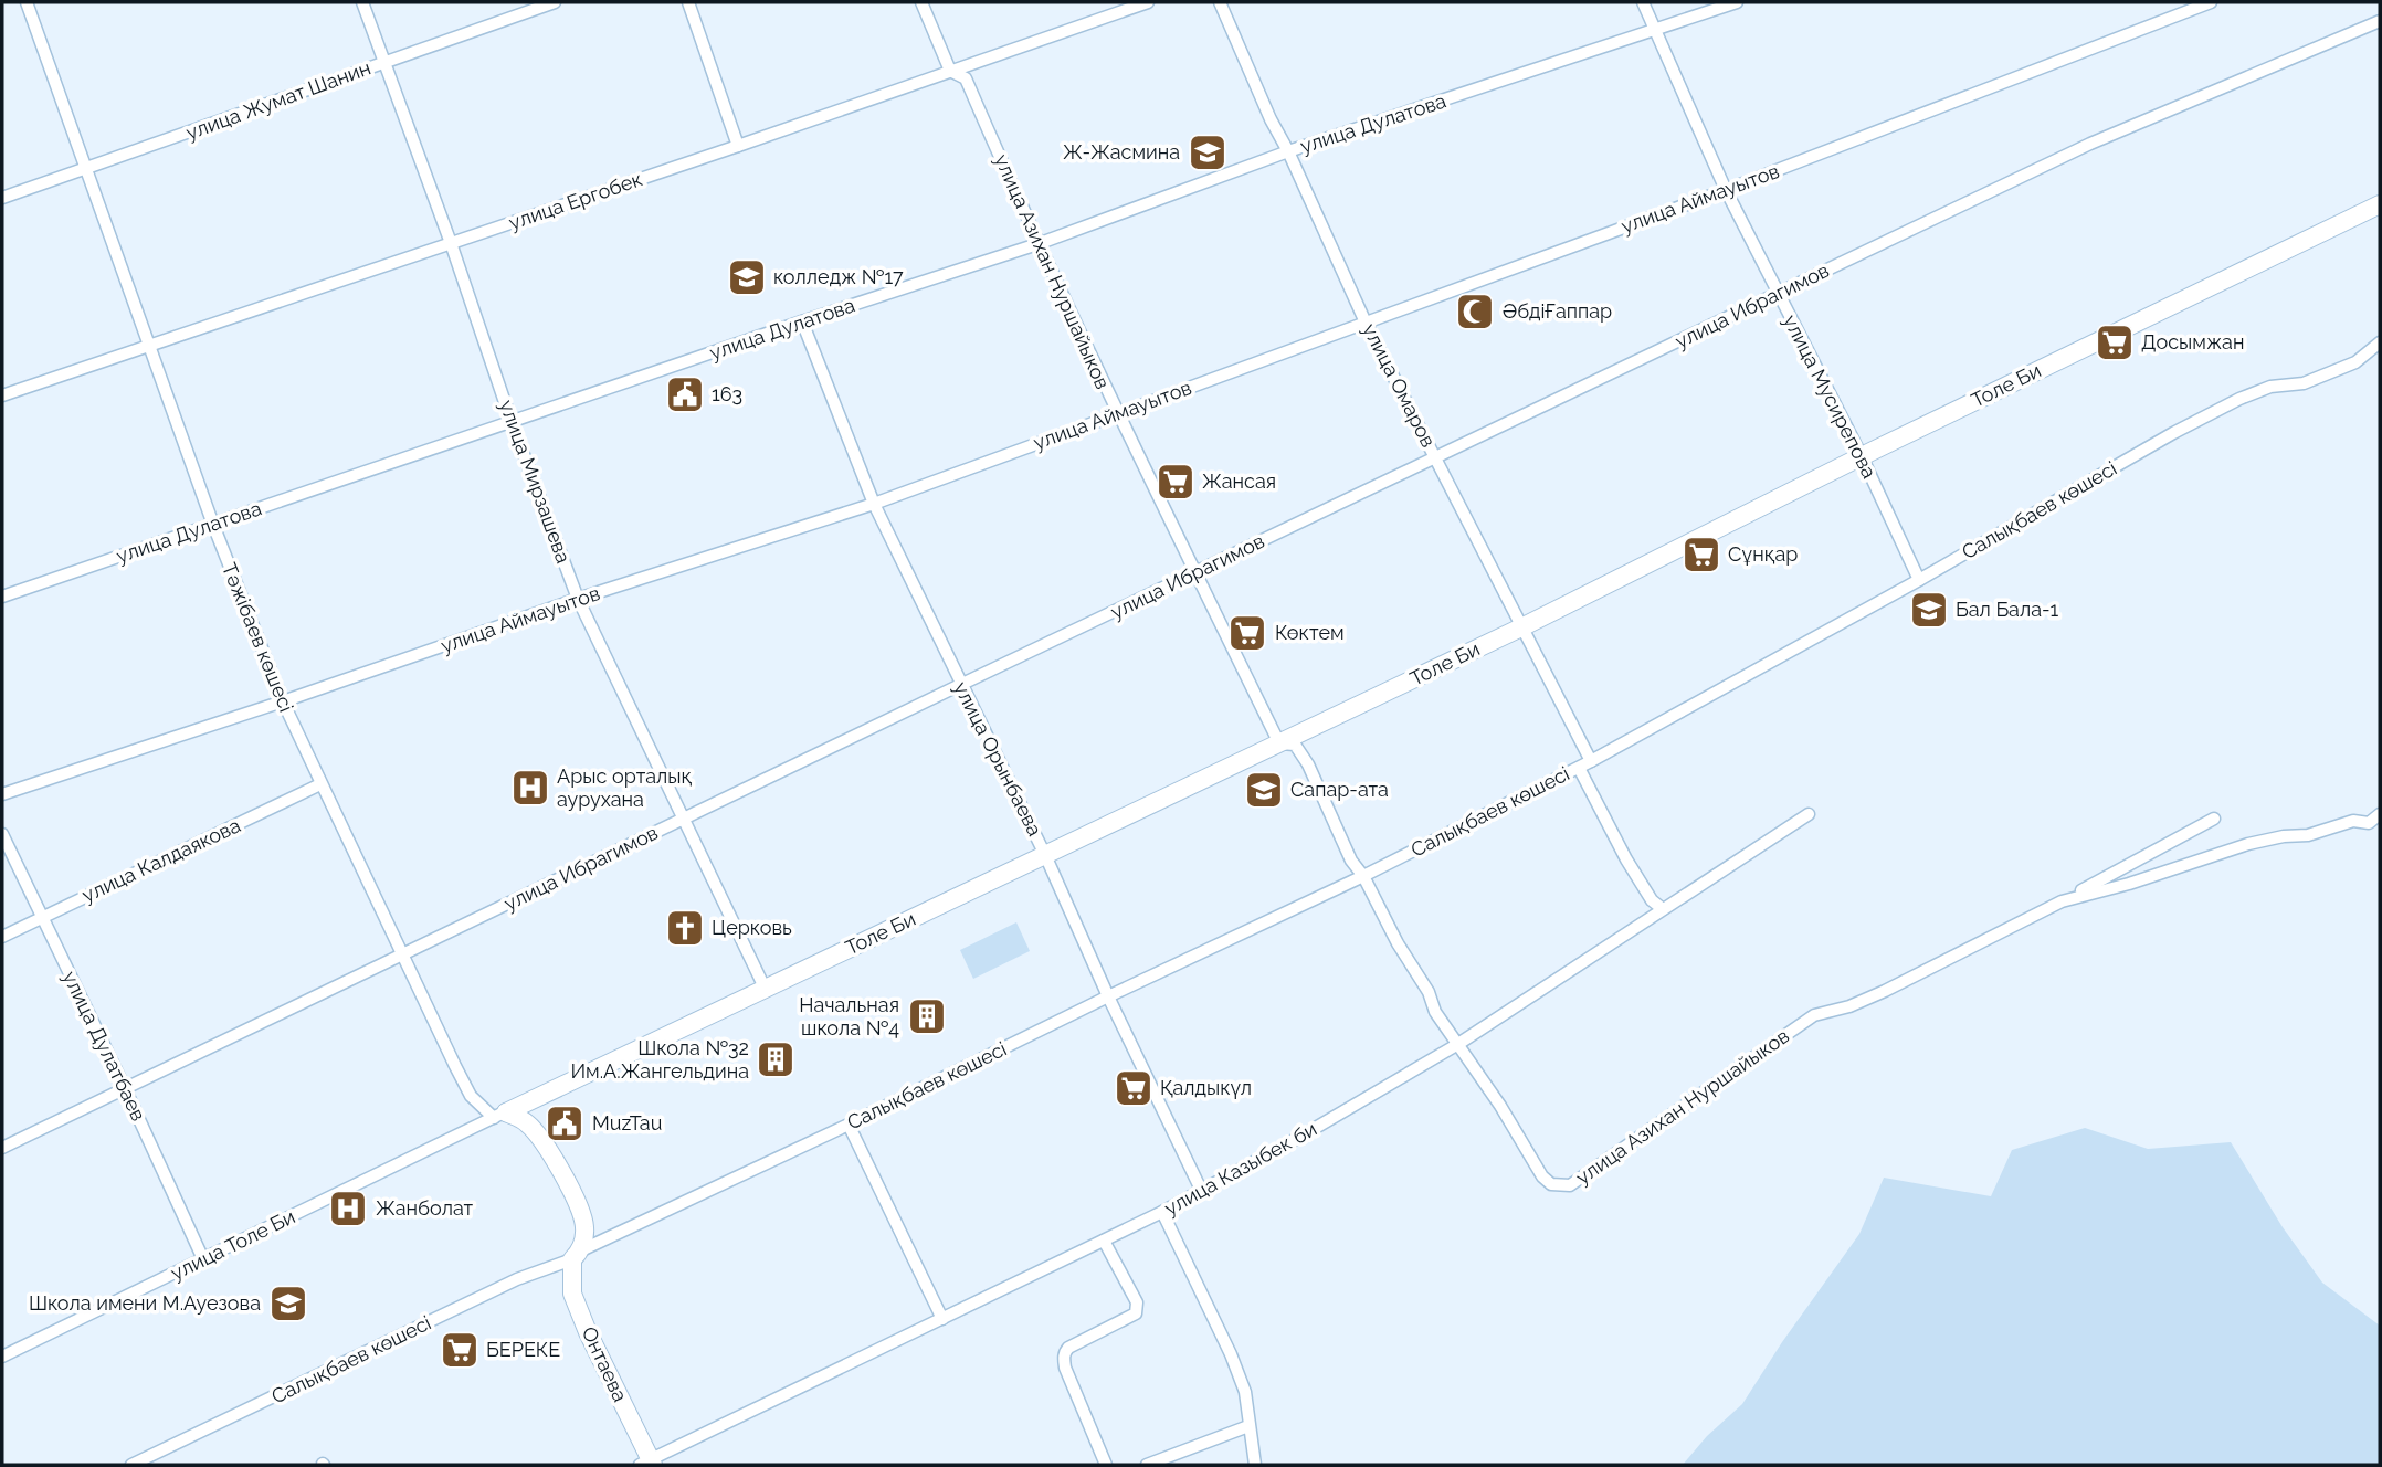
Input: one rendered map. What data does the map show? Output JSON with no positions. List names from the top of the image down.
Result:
{
  "streets": {
    "main road": ["Толе Би", "Онтаева"],
    "street": [
      "улица Жумат Шанин",
      "улица Дулатова",
      "улица Аймауытов",
      "улица Ергобек",
      "улица Азихан Нуршайыков",
      "улица Ибрагимов",
      "улица Омаров",
      "улица Мусирепова",
      "улица Мирзашева",
      "Салықбаев көшесі",
      "Тәжібаев көшесі",
      "улица Орынбаева",
      "улица Калдаякова",
      "улица Дулатбаев",
      "улица Казыбек би",
      "улица Толе Би"
    ]
  },
  "crossings": [
    ["улица Жумат Шанин", "улица Мирзашева"],
    ["улица Жумат Шанин", "Тәжібаев көшесі"],
    ["улица Дулатова", "улица Азихан Нуршайыков"],
    ["улица Дулатова", "улица Омаров"],
    ["улица Дулатова", "улица Мусирепова"],
    ["улица Дулатова", "улица Мирзашева"],
    ["улица Дулатова", "Тәжібаев көшесі"],
    ["улица Дулатова", "улица Орынбаева"],
    ["улица Аймауытов", "улица Азихан Нуршайыков"],
    ["улица Аймауытов", "улица Омаров"],
    ["улица Аймауытов", "улица Мусирепова"],
    ["улица Аймауытов", "улица Мирзашева"],
    ["улица Аймауытов", "Тәжібаев көшесі"],
    ["улица Аймауытов", "улица Орынбаева"],
    ["улица Ергобек", "улица Азихан Нуршайыков"],
    ["улица Ергобек", "улица Мирзашева"],
    ["улица Ергобек", "Тәжібаев көшесі"],
    ["улица Азихан Нуршайыков", "улица Ибрагимов"],
    ["улица Азихан Нуршайыков", "Толе Би"],
    ["улица Азихан Нуршайыков", "Салықбаев көшесі"],
    ["улица Азихан Нуршайыков", "улица Казыбек би"],
    ["улица Ибрагимов", "улица Омаров"],
    ["улица Ибрагимов", "улица Мусирепова"],
    ["улица Ибрагимов", "улица Мирзашева"],
    ["улица Ибрагимов", "Тәжібаев көшесі"],
    ["улица Ибрагимов", "улица Орынбаева"],
    ["улица Ибрагимов", "улица Дулатбаев"],
    ["улица Омаров", "Толе Би"],
    ["улица Омаров", "Салықбаев көшесі"],
    ["Толе Би", "улица Мусирепова"],
    ["Толе Би", "улица Мирзашева"],
    ["Толе Би", "Тәжібаев көшесі"],
    ["Толе Би", "улица Орынбаева"],
    ["Толе Би", "улица Толе Би"],
    ["Толе Би", "Онтаева"],
    ["улица Мусирепова", "Салықбаев көшесі"],
    ["Салықбаев көшесі", "улица Орынбаева"],
    ["Салықбаев көшесі", "Онтаева"],
    ["Тәжібаев көшесі", "улица Калдаякова"],
    ["Тәжібаев көшесі", "улица Толе Би"],
    ["Тәжібаев көшесі", "Онтаева"],
    ["улица Орынбаева", "улица Казыбек би"],
    ["улица Калдаякова", "улица Дулатбаев"],
    ["улица Дулатбаев", "улица Толе Би"],
    ["улица Казыбек би", "Онтаева"],
    ["улица Толе Би", "Онтаева"]
  ],
  "places": {
    "school or university": [
      "Ж-Жасмина",
      "колледж №17",
      "Бал Бала-1",
      "Сапар-ата",
      "Школа имени М.Ауезова"
    ],
    "mosque": ["ӘбдіҒаппар"],
    "supermarket": [
      "Досымжан",
      "Жансая",
      "Cұнқар",
      "Көктем",
      "Қалдыкүл",
      "БЕРЕКЕ"
    ],
    "public building": ["163", "MuzTau"],
    "hospital": ["Арыс орталық аурухана", "Жанболат"],
    "church": ["Церковь"],
    "building": ["Начальная школа №4", "Школа №32 Им.А.Жангельдина"]
  }
}
